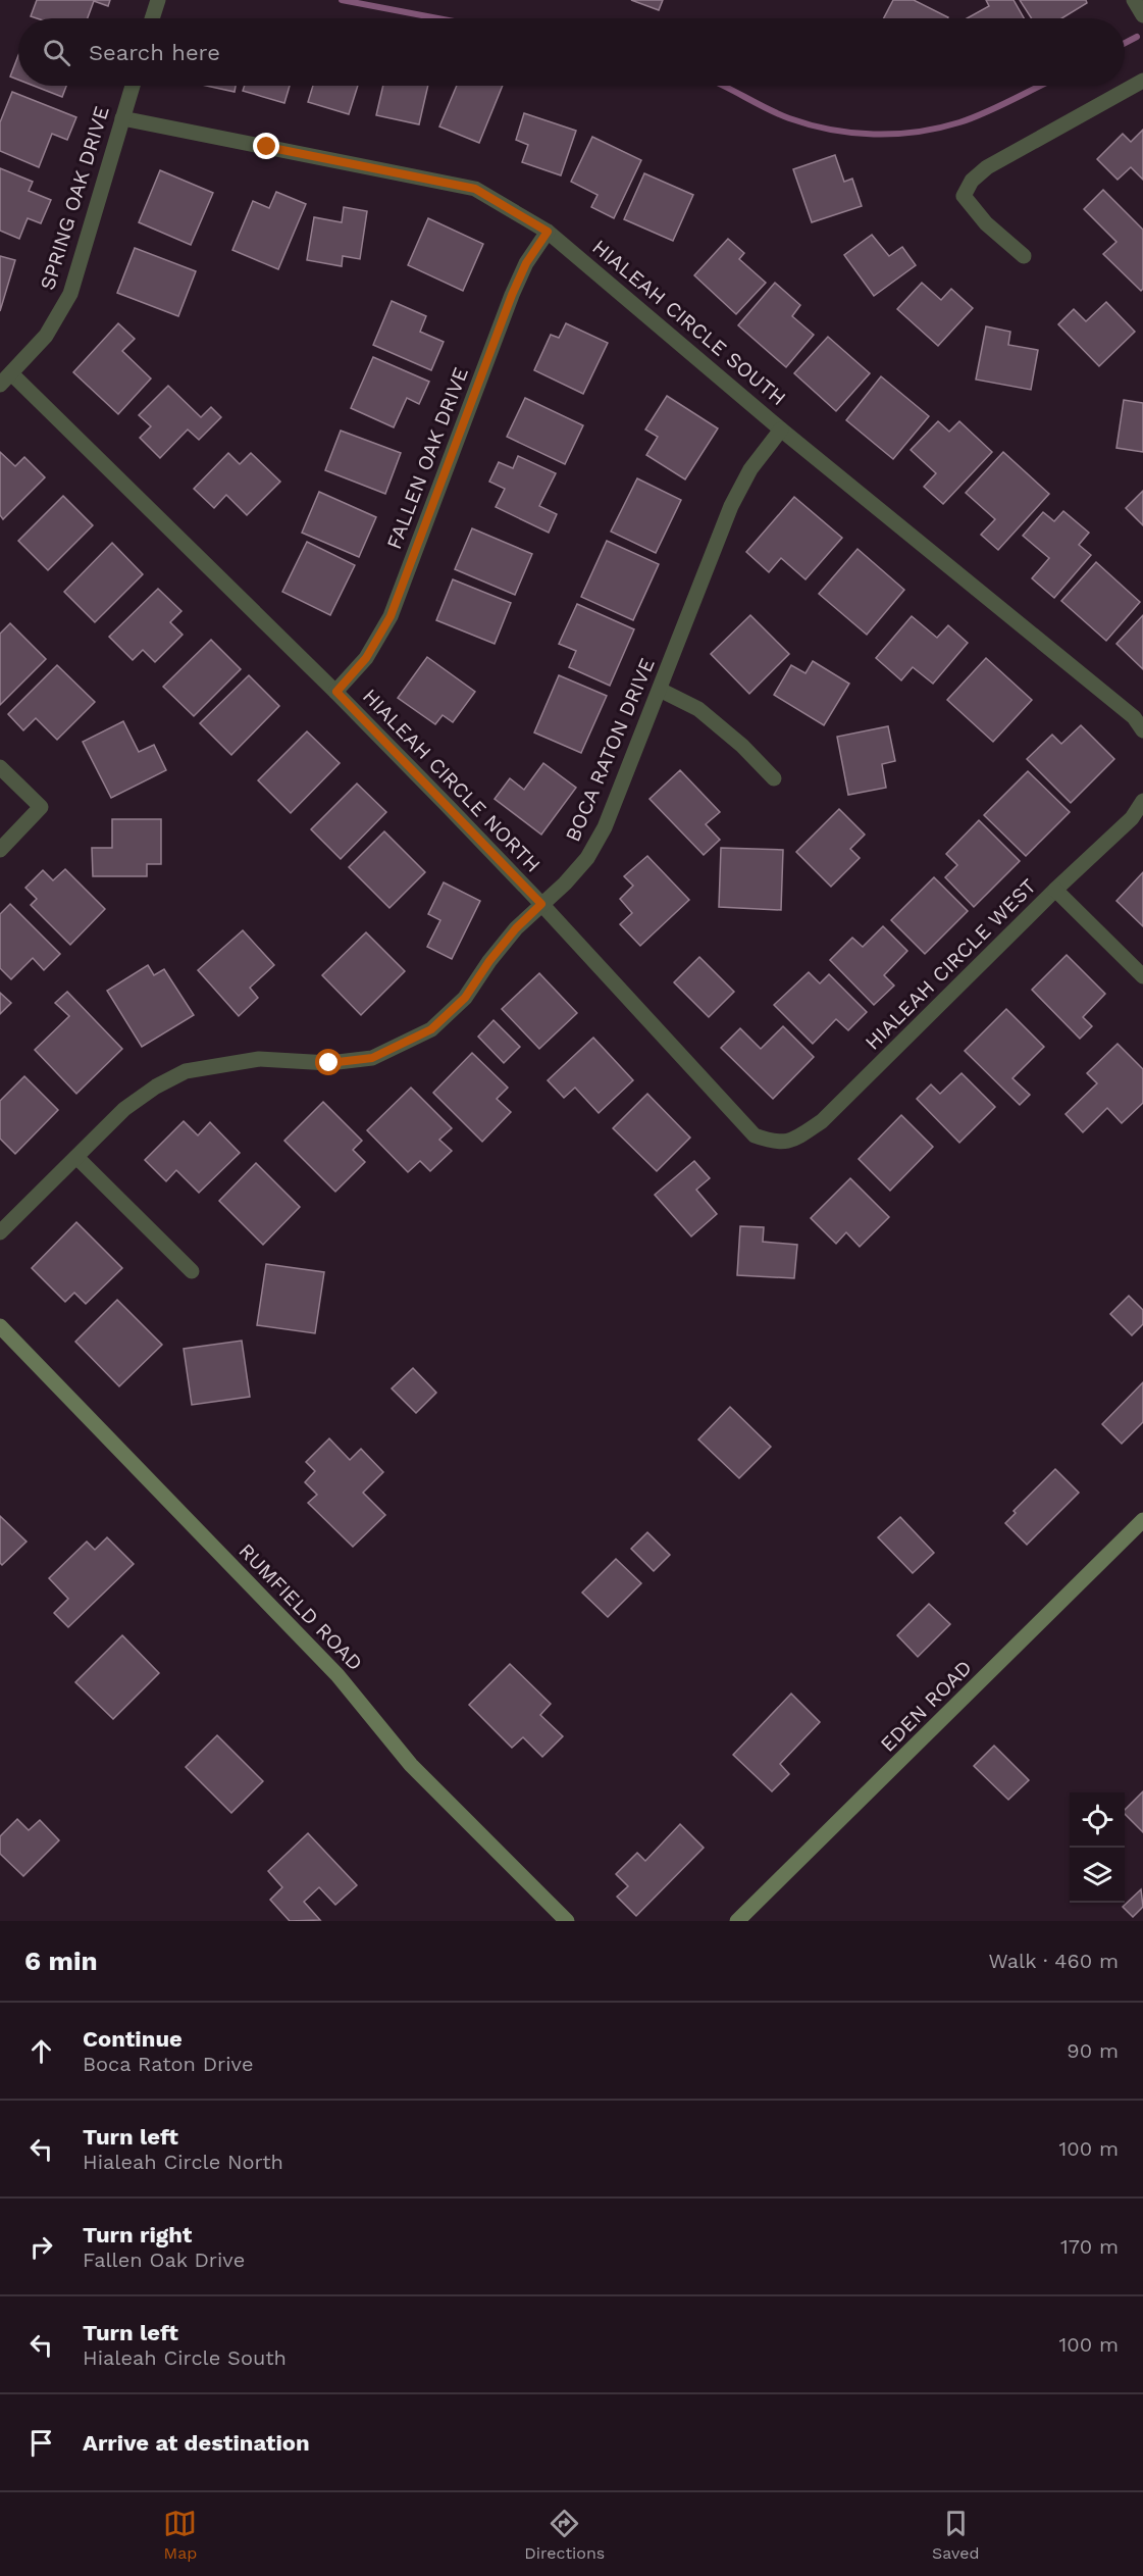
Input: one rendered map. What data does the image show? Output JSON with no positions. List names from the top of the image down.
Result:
{
  "streets": {
    "main road": ["RUMFIELD ROAD", "EDEN ROAD"],
    "street": [
      "SPRING OAK DRIVE",
      "HIALEAH CIRCLE SOUTH",
      "FALLEN OAK DRIVE",
      "BOCA RATON DRIVE",
      "HIALEAH CIRCLE NORTH",
      "HIALEAH CIRCLE WEST"
    ]
  },
  "crossings": [
    ["SPRING OAK DRIVE", "HIALEAH CIRCLE SOUTH"],
    ["SPRING OAK DRIVE", "HIALEAH CIRCLE NORTH"],
    ["HIALEAH CIRCLE SOUTH", "FALLEN OAK DRIVE"],
    ["HIALEAH CIRCLE SOUTH", "BOCA RATON DRIVE"],
    ["FALLEN OAK DRIVE", "HIALEAH CIRCLE NORTH"],
    ["BOCA RATON DRIVE", "HIALEAH CIRCLE NORTH"],
    ["HIALEAH CIRCLE NORTH", "HIALEAH CIRCLE WEST"]
  ],
  "page": {
    "search": "Search here",
    "heading": ["6 min", "Walk · 460 m"],
    "list": [
      ["Continue", "Boca Raton Drive", "90 m"],
      ["Turn left", "Hialeah Circle North", "100 m"],
      ["Turn right", "Fallen Oak Drive", "170 m"],
      ["Turn left", "Hialeah Circle South", "100 m"],
      "Arrive at destination"
    ],
    "nav": ["Map", "Directions", "Saved"]
  }
}
